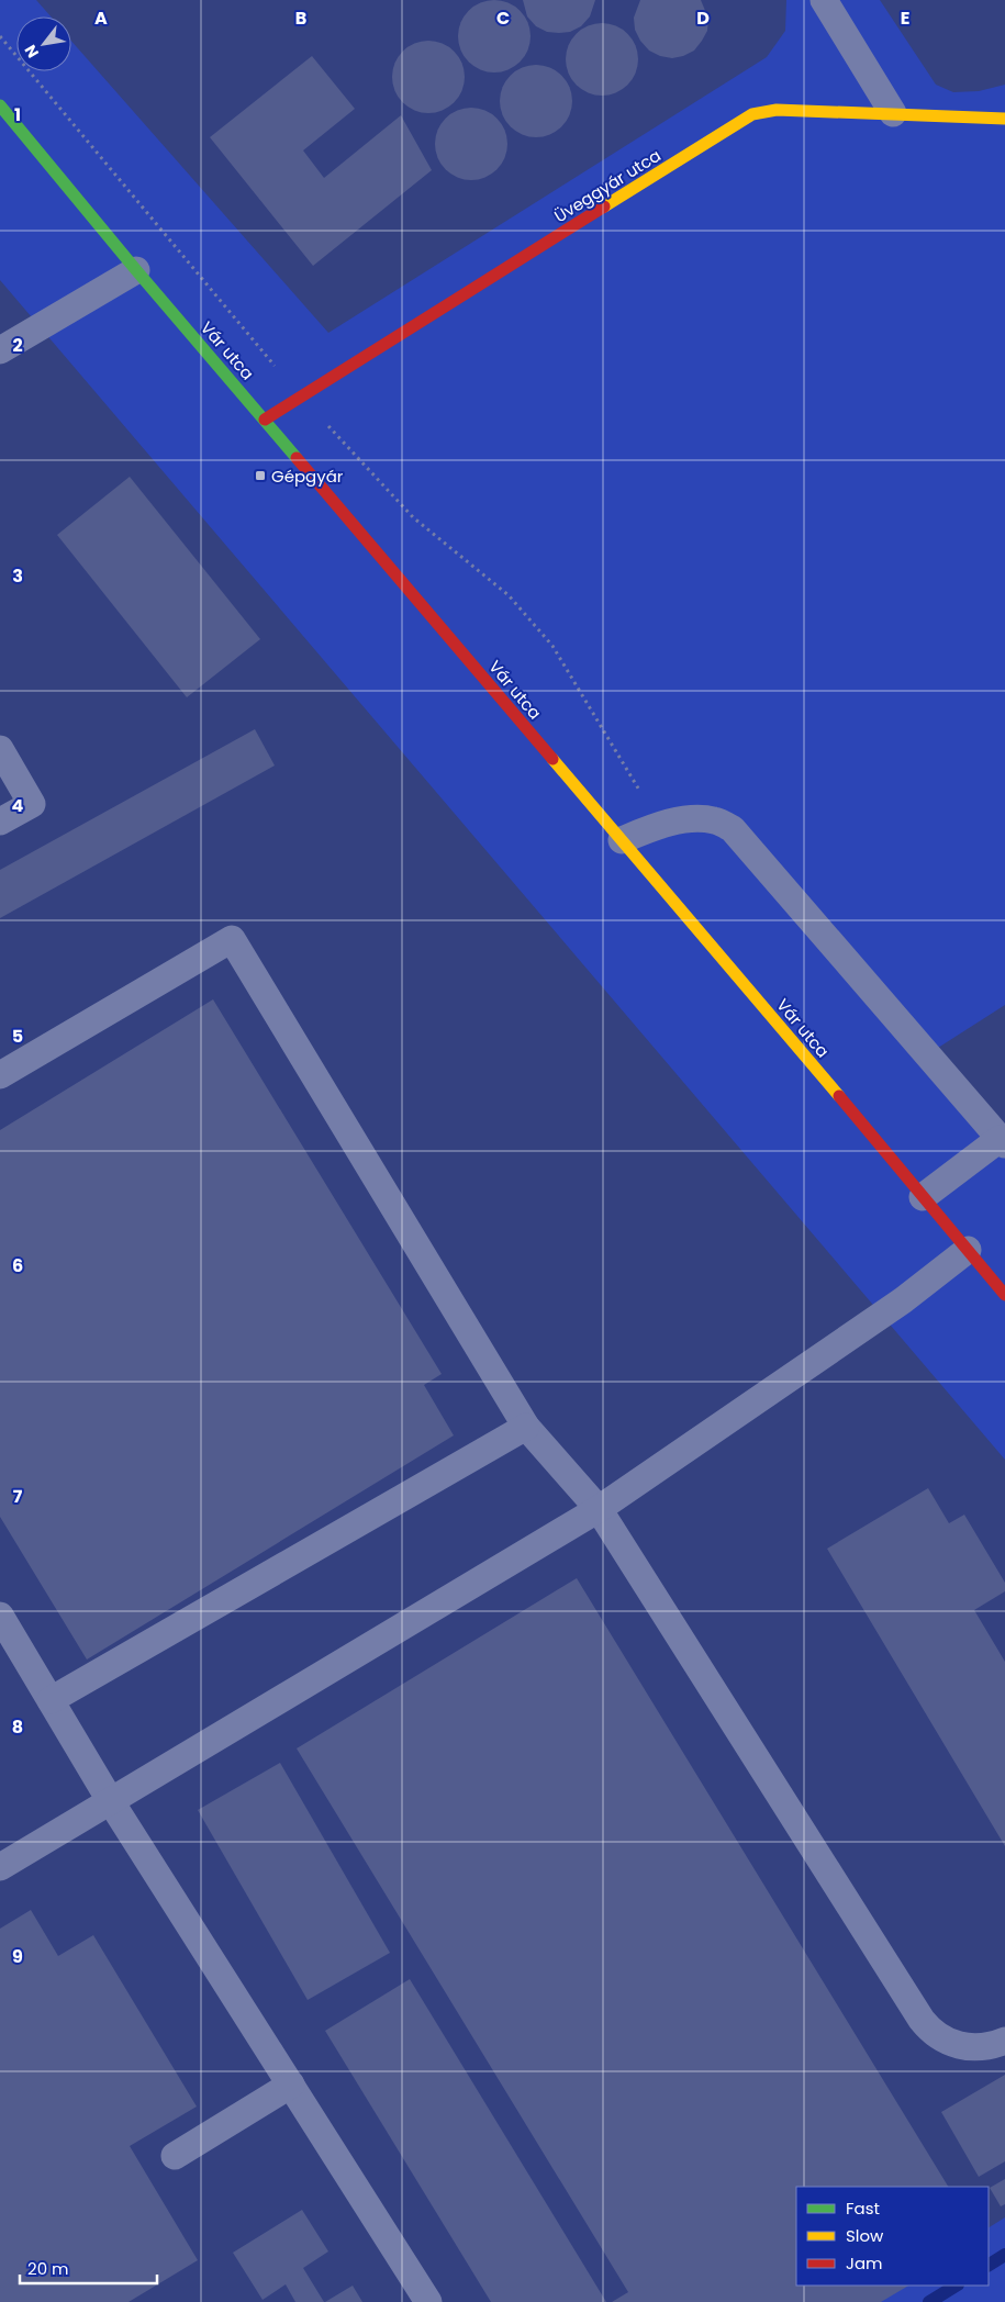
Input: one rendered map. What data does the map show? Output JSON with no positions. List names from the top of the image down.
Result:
{
  "streets": {
    "main road": ["Üveggyár utca", "Vár utca"]
  },
  "crossings": [
    ["Üveggyár utca", "Vár utca"]
  ],
  "places": {
    "transit": ["Gépgyár"]
  },
  "legend": ["Fast", "Slow", "Jam"],
  "scale_bar": "20 m",
  "north": "bottom left",
  "grid": {
    "columns": [
      "A",
      "B",
      "C",
      "D",
      "E"
    ],
    "rows": [
      "1",
      "2",
      "3",
      "4",
      "5",
      "6",
      "7",
      "8",
      "9"
    ]
  }
}
